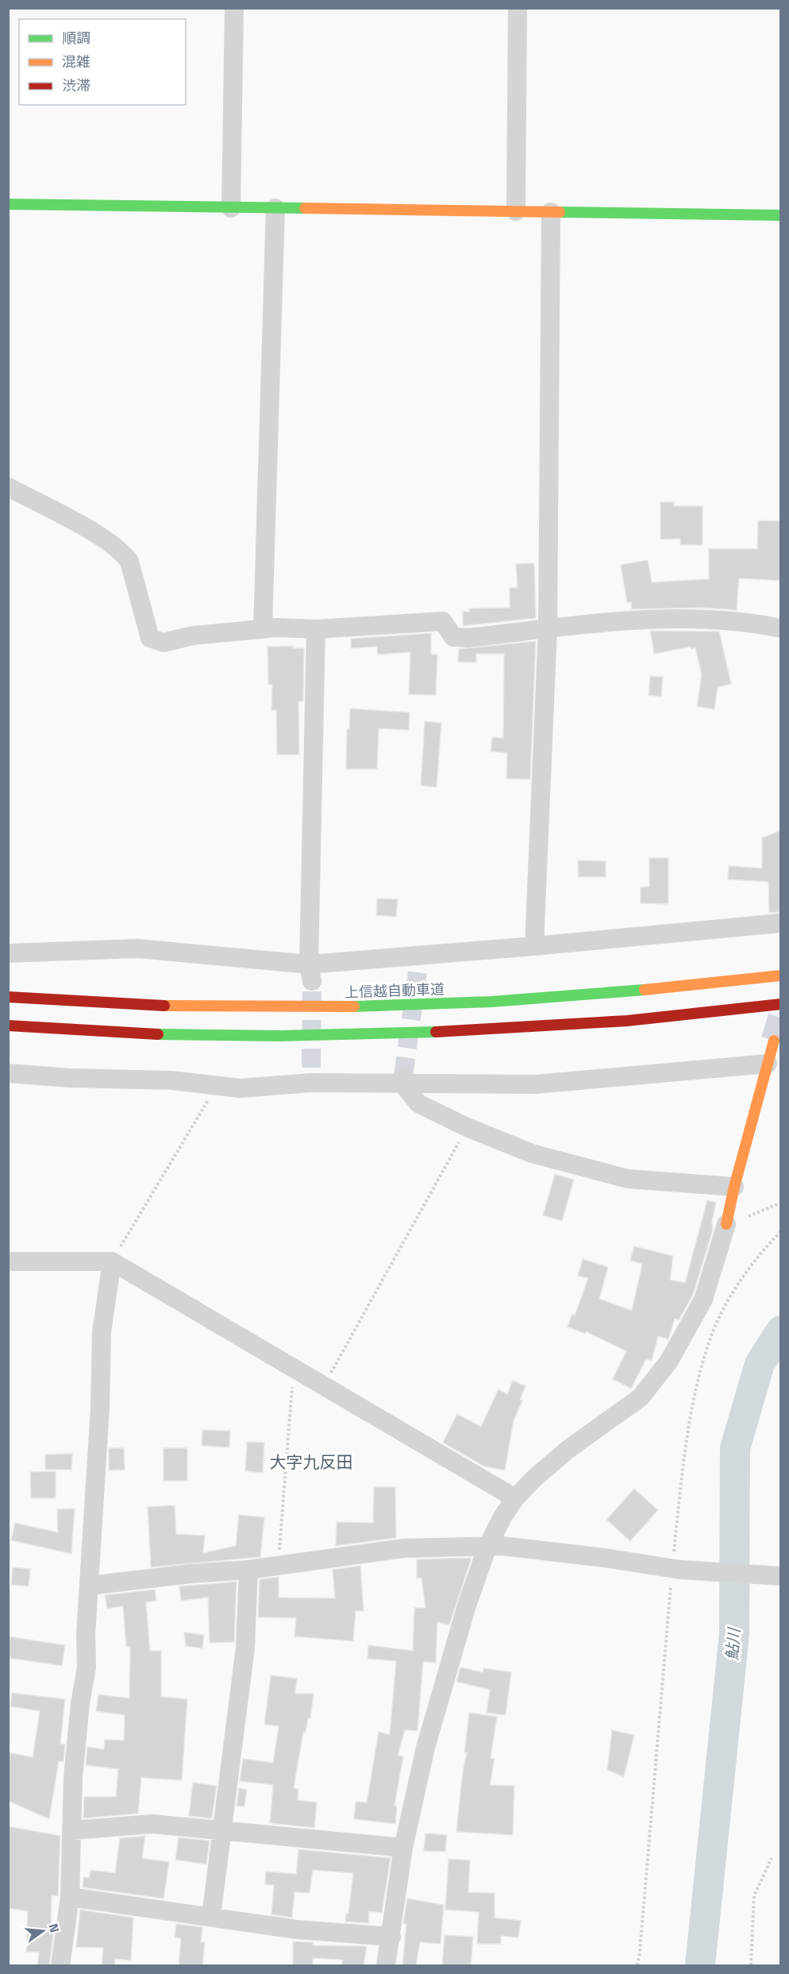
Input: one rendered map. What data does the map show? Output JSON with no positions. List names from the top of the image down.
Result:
{
  "streets": {
    "main road": ["上信越自動車道"]
  },
  "districts": ["大字九反田"],
  "water": ["鮎川"],
  "legend": ["順調", "混雑", "渋滞"],
  "north": "right"
}
